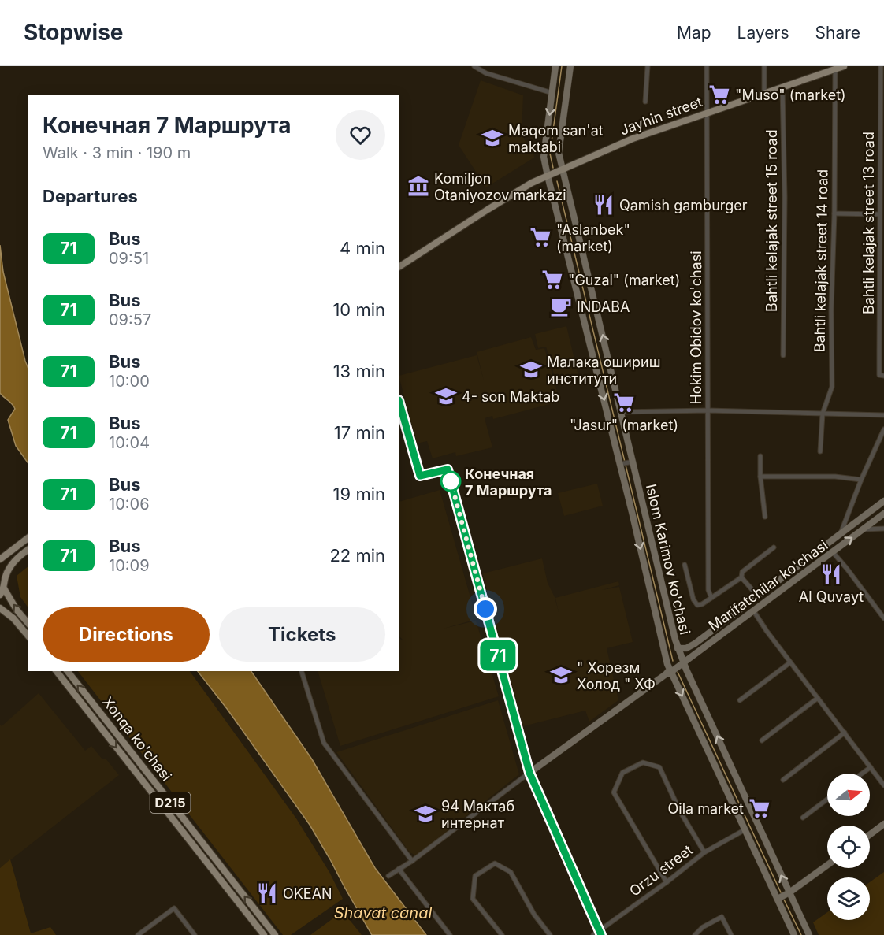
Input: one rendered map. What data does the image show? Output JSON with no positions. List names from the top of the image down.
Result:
{
  "streets": {
    "main road": [
      "Jayhin street",
      "Islom Karimov ko'chasi",
      "Marifatchilar ko'chasi",
      "Xonqa ko'chasi",
      "D215"
    ],
    "street": [
      "Bahtli kelajak street 15 road",
      "Bahtli kelajak street 13 road",
      "Bahtli kelajak street 14 road",
      "Hokim Obidov ko'chasi",
      "Orzu street"
    ]
  },
  "crossings": [
    ["Jayhin street", "Bahtli kelajak street 15 road"],
    ["Jayhin street", "Bahtli kelajak street 14 road"],
    ["Jayhin street", "Hokim Obidov ko'chasi"],
    ["Jayhin street", "Islom Karimov ko'chasi"],
    ["Islom Karimov ko'chasi", "Marifatchilar ko'chasi"],
    ["Islom Karimov ko'chasi", "Orzu street"]
  ],
  "water": ["Shavat canal"],
  "places": {
    "supermarket": [
      "\"Muso\" (market)",
      "\"Aslanbek\" (market)",
      "\"Guzal\" (market)",
      "\"Jasur\" (market)",
      "Oila market"
    ],
    "school or university": [
      "Maqom san'at maktabi",
      "Малака ошириш институти",
      "4- son Maktab",
      "\" Хорезм Холод \" ХФ",
      "94 Мактаб интернат"
    ],
    "museum": ["Komiljon Otaniyozov markazi"],
    "restaurant": ["Qamish gamburger", "Al Quvayt", "OKEAN"],
    "cafe": ["INDABA"],
    "other": ["Конечная 7 Маршрута"]
  },
  "lines": ["bus line 71"],
  "north": "right",
  "page": {
    "header": "Stopwise",
    "nav": ["Map", "Layers", "Share"],
    "on_map": "71",
    "heading": [
      ["Конечная 7 Маршрута", "Walk · 3 min · 190 m"],
      "Departures"
    ],
    "list": [
      {
        "mark": "71",
        "name": "Bus",
        "note": "09:51",
        "value": "4 min"
      },
      {
        "mark": "71",
        "name": "Bus",
        "note": "09:57",
        "value": "10 min"
      },
      {
        "mark": "71",
        "name": "Bus",
        "note": "10:00",
        "value": "13 min"
      },
      {
        "mark": "71",
        "name": "Bus",
        "note": "10:04",
        "value": "17 min"
      },
      {
        "mark": "71",
        "name": "Bus",
        "note": "10:06",
        "value": "19 min"
      },
      {
        "mark": "71",
        "name": "Bus",
        "note": "10:09",
        "value": "22 min"
      }
    ],
    "buttons": ["Directions", "Tickets"]
  }
}
